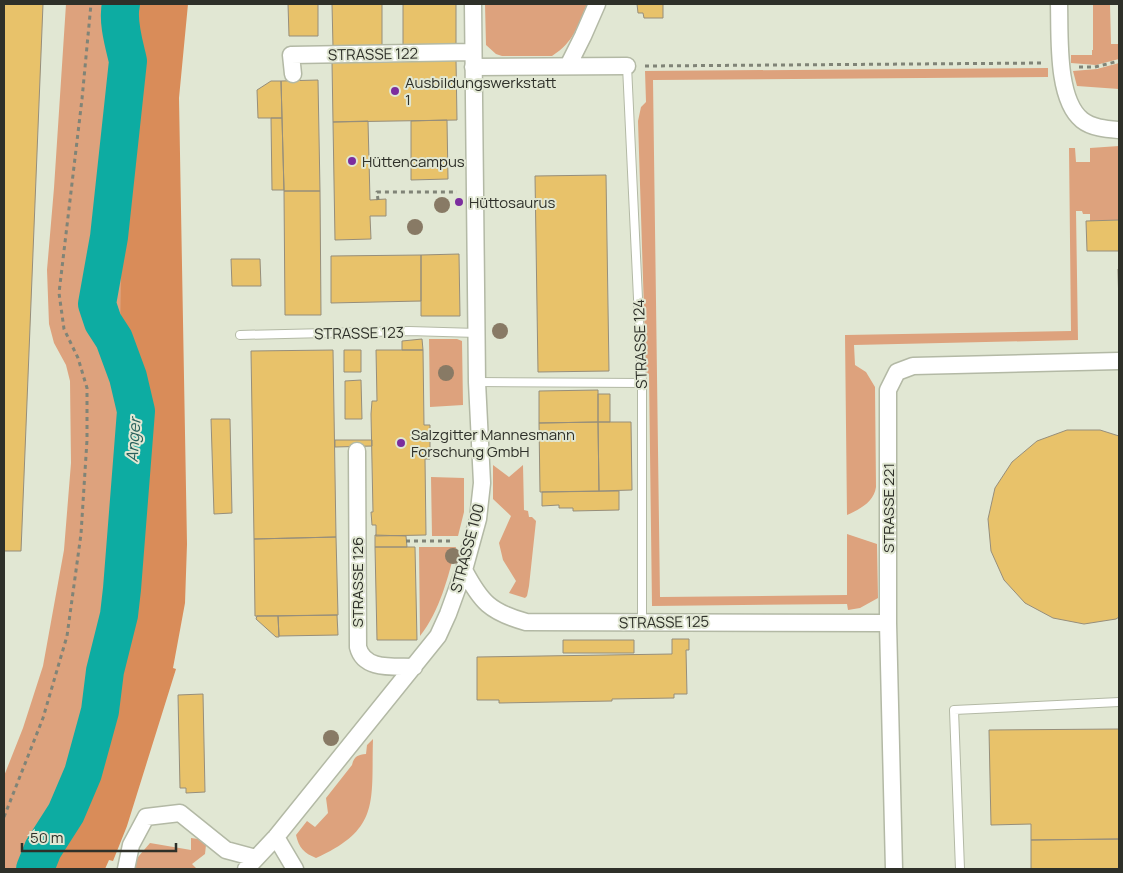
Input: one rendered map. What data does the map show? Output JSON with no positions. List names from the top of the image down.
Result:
{
  "streets": {
    "street": [
      "STRASSE 122",
      "STRASSE 221",
      "STRASSE 100",
      "STRASSE 126",
      "STRASSE 125"
    ],
    "lane": ["STRASSE 123", "STRASSE 124"]
  },
  "crossings": [
    ["STRASSE 122", "STRASSE 100"],
    ["STRASSE 123", "STRASSE 100"],
    ["STRASSE 124", "STRASSE 125"],
    ["STRASSE 221", "STRASSE 125"],
    ["STRASSE 100", "STRASSE 126"],
    ["STRASSE 100", "STRASSE 125"]
  ],
  "water": ["Anger"],
  "places": [
    "Ausbildungswerkstatt 1",
    "Hüttencampus",
    "Hüttosaurus",
    "Salzgitter Mannesmann Forschung GmbH"
  ],
  "scale_bar": "50 m"
}
